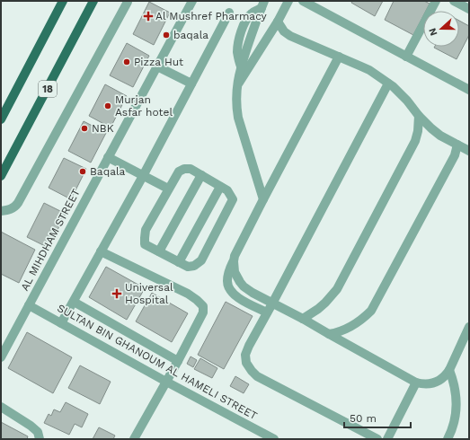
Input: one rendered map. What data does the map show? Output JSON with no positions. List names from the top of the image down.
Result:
{
  "streets": {
    "main road": ["18"],
    "street": ["AL MIHDHAM STREET", "SULTAN BIN GHANOUM AL HAMELI STREET"]
  },
  "crossings": [
    ["AL MIHDHAM STREET", "SULTAN BIN GHANOUM AL HAMELI STREET"]
  ],
  "places": {
    "health": ["Al Mushref Pharmacy", "Universal Hospital"],
    "other": [
      "baqala",
      "Pizza Hut",
      "Murjan Asfar hotel",
      "NBK",
      "Baqala"
    ]
  },
  "scale_bar": "50 m",
  "north": "left"
}
